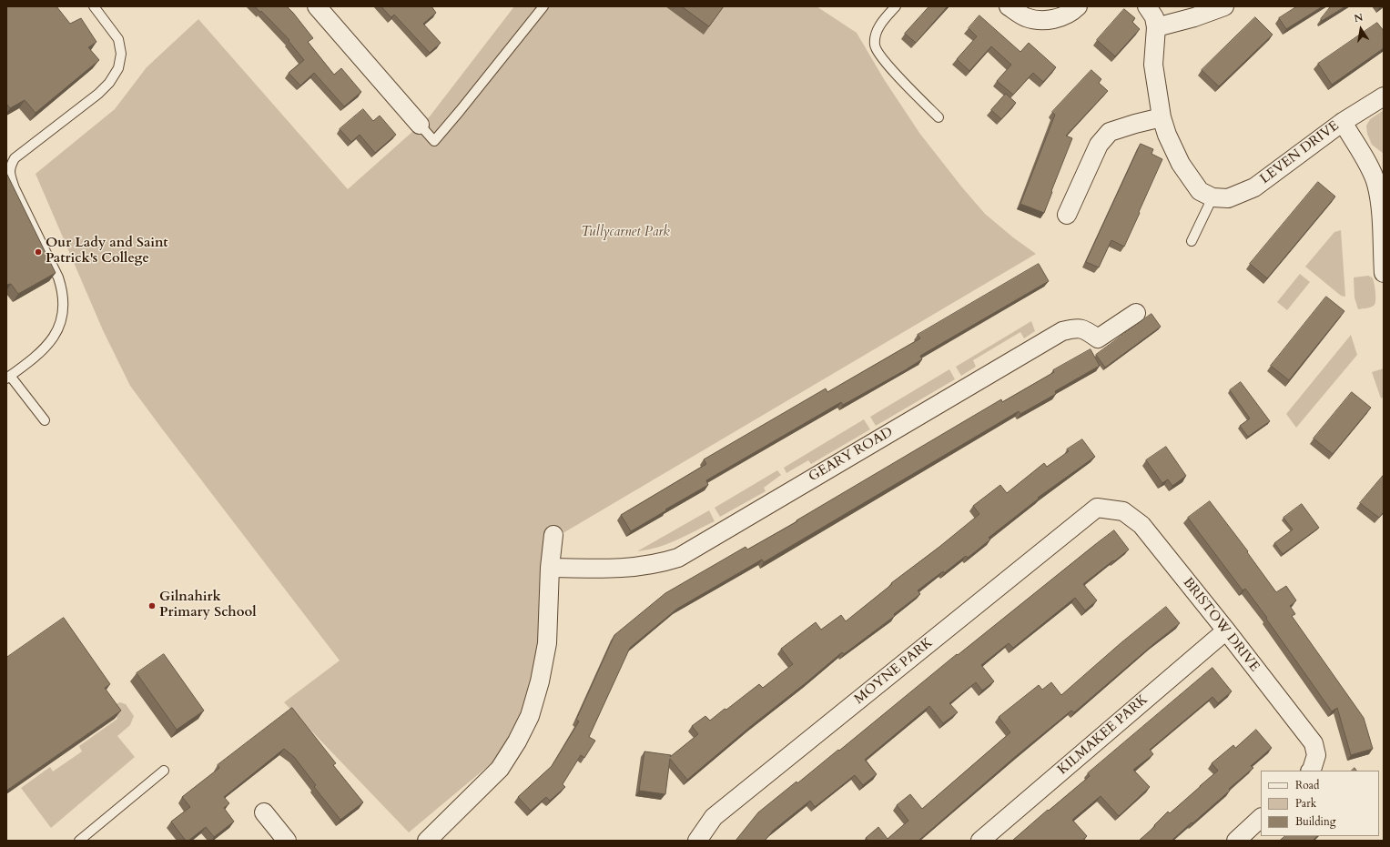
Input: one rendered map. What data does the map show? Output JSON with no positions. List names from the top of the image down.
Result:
{
  "streets": {
    "street": [
      "LEVEN DRIVE",
      "GEARY ROAD",
      "BRISTOW DRIVE",
      "MOYNE PARK",
      "KILMAKEE PARK"
    ]
  },
  "crossings": [
    ["BRISTOW DRIVE", "MOYNE PARK"],
    ["BRISTOW DRIVE", "KILMAKEE PARK"]
  ],
  "parks": ["Tullycarnet Park"],
  "places": ["Our Lady and Saint Patrick's College", "Gilnahirk Primary School"],
  "legend": ["Road", "Park", "Building"],
  "north": "top"
}
